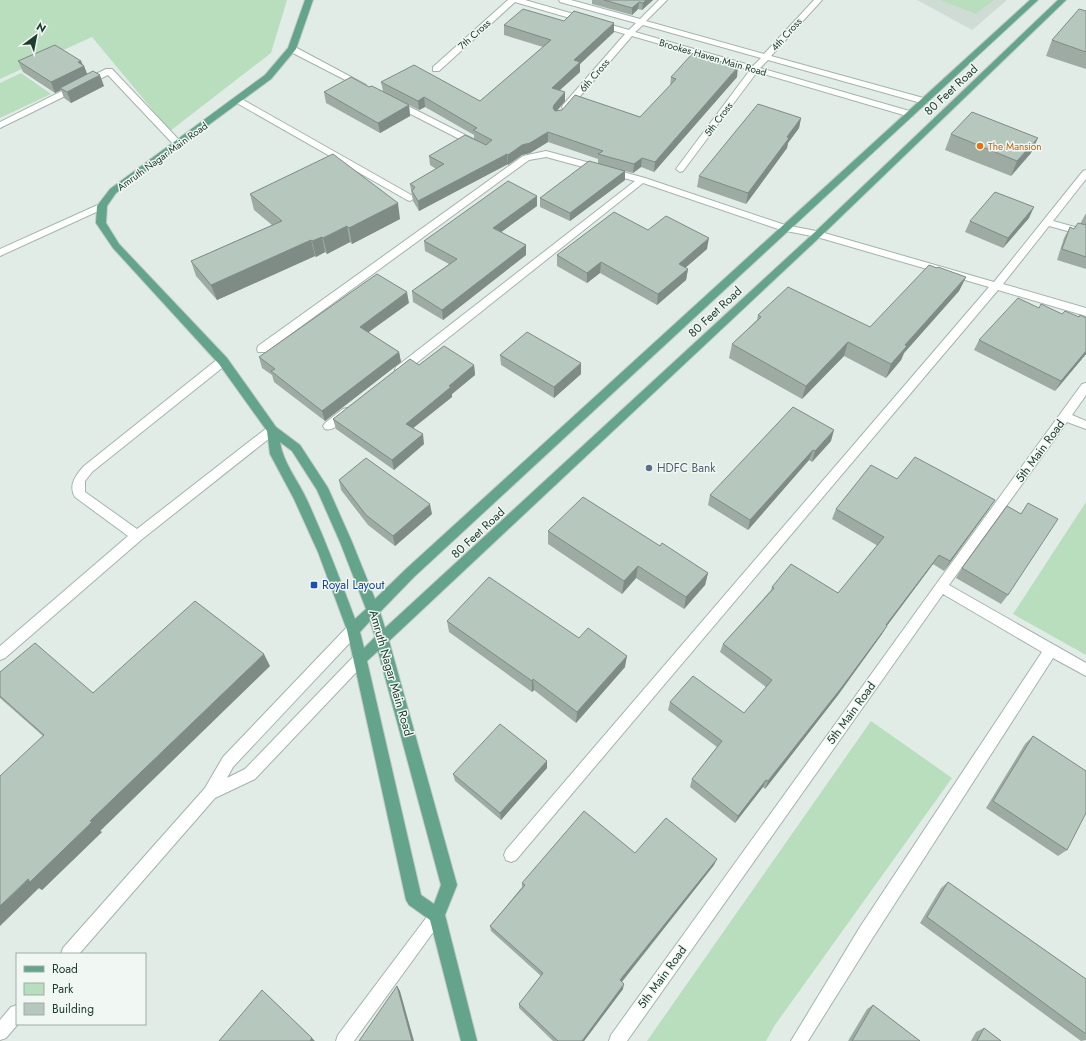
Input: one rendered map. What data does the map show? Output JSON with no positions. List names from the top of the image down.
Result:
{
  "streets": {
    "main road": ["80 Feet Road", "Amruth Nagar Main Road"],
    "street": [
      "7th Cross",
      "4th Cross",
      "Brookes Haven Main Road",
      "6th Cross",
      "5th Cross",
      "5th Main Road"
    ]
  },
  "crossings": [
    ["4th Cross", "Brookes Haven Main Road"],
    ["4th Cross", "5th Cross"],
    ["Brookes Haven Main Road", "6th Cross"],
    ["Brookes Haven Main Road", "80 Feet Road"],
    ["Brookes Haven Main Road", "5th Cross"],
    ["80 Feet Road", "Amruth Nagar Main Road"]
  ],
  "places": {
    "other": ["The Mansion", "HDFC Bank"],
    "transit": ["Royal Layout"]
  },
  "legend": ["Road", "Park", "Building"],
  "north": "top right"
}
